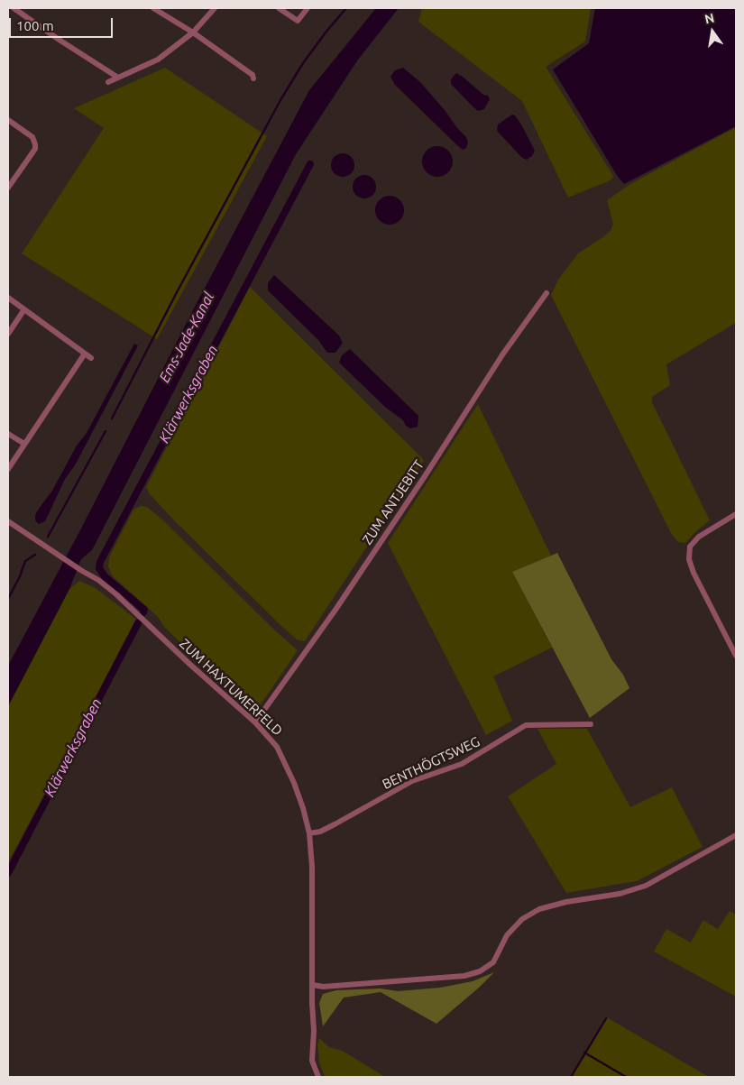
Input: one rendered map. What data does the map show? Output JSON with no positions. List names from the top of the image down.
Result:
{
  "streets": {
    "street": ["ZUM ANTJEBITT", "ZUM HAXTUMERFELD", "BENTHÖGTSWEG"]
  },
  "crossings": [
    ["ZUM ANTJEBITT", "ZUM HAXTUMERFELD"],
    ["ZUM HAXTUMERFELD", "BENTHÖGTSWEG"]
  ],
  "water": ["Ems-Jade-Kanal", "Klärwerksgraben"],
  "scale_bar": "100 m",
  "north": "top"
}
